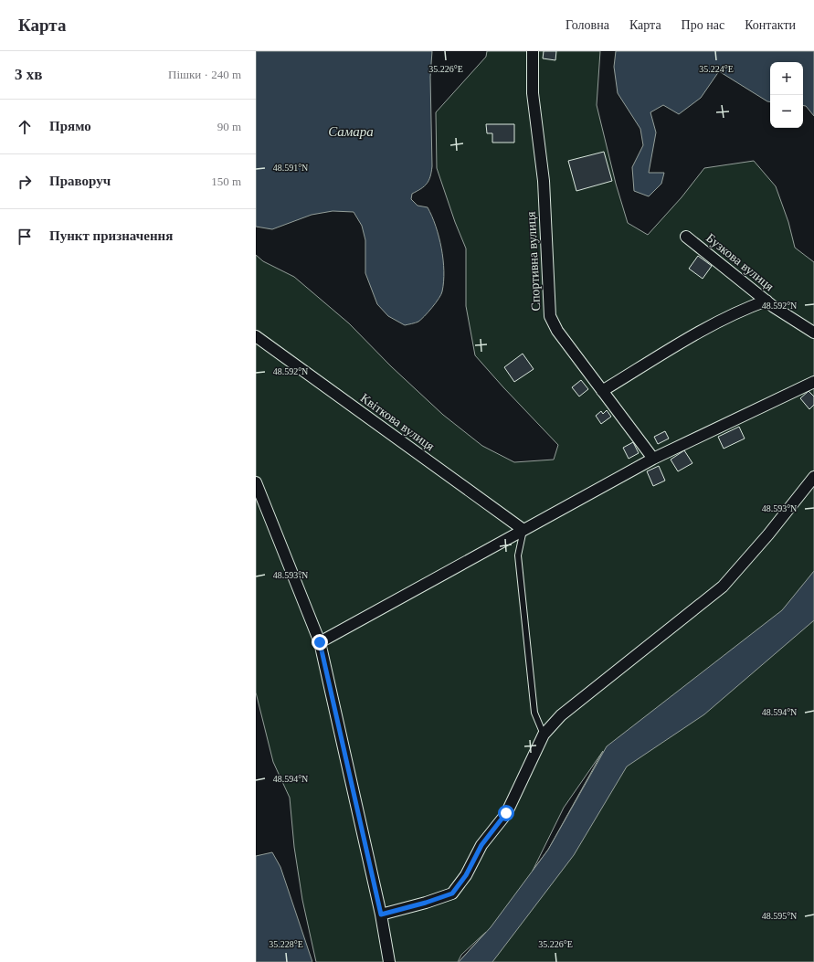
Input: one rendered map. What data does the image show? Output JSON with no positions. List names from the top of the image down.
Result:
{
  "streets": {
    "street": ["Спортивна вулиця", "Бузкова вулиця", "Квіткова вулиця"]
  },
  "water": ["Самара"],
  "page": {
    "header": "Карта",
    "nav": [
      "Головна",
      "Карта",
      "Про нас",
      "Контакти"
    ],
    "heading": ["3 хв", "Пішки · 240 m"],
    "map_buttons": ["+", "−"],
    "list": [
      ["Прямо", "90 m"],
      ["Праворуч", "150 m"],
      "Пункт призначення"
    ]
  },
  "coordinates": [
    "35.226°E",
    "35.224°E",
    "48.591°N",
    "48.592°N",
    "48.593°N",
    "48.594°N",
    "48.595°N",
    "35.228°E"
  ]
}
